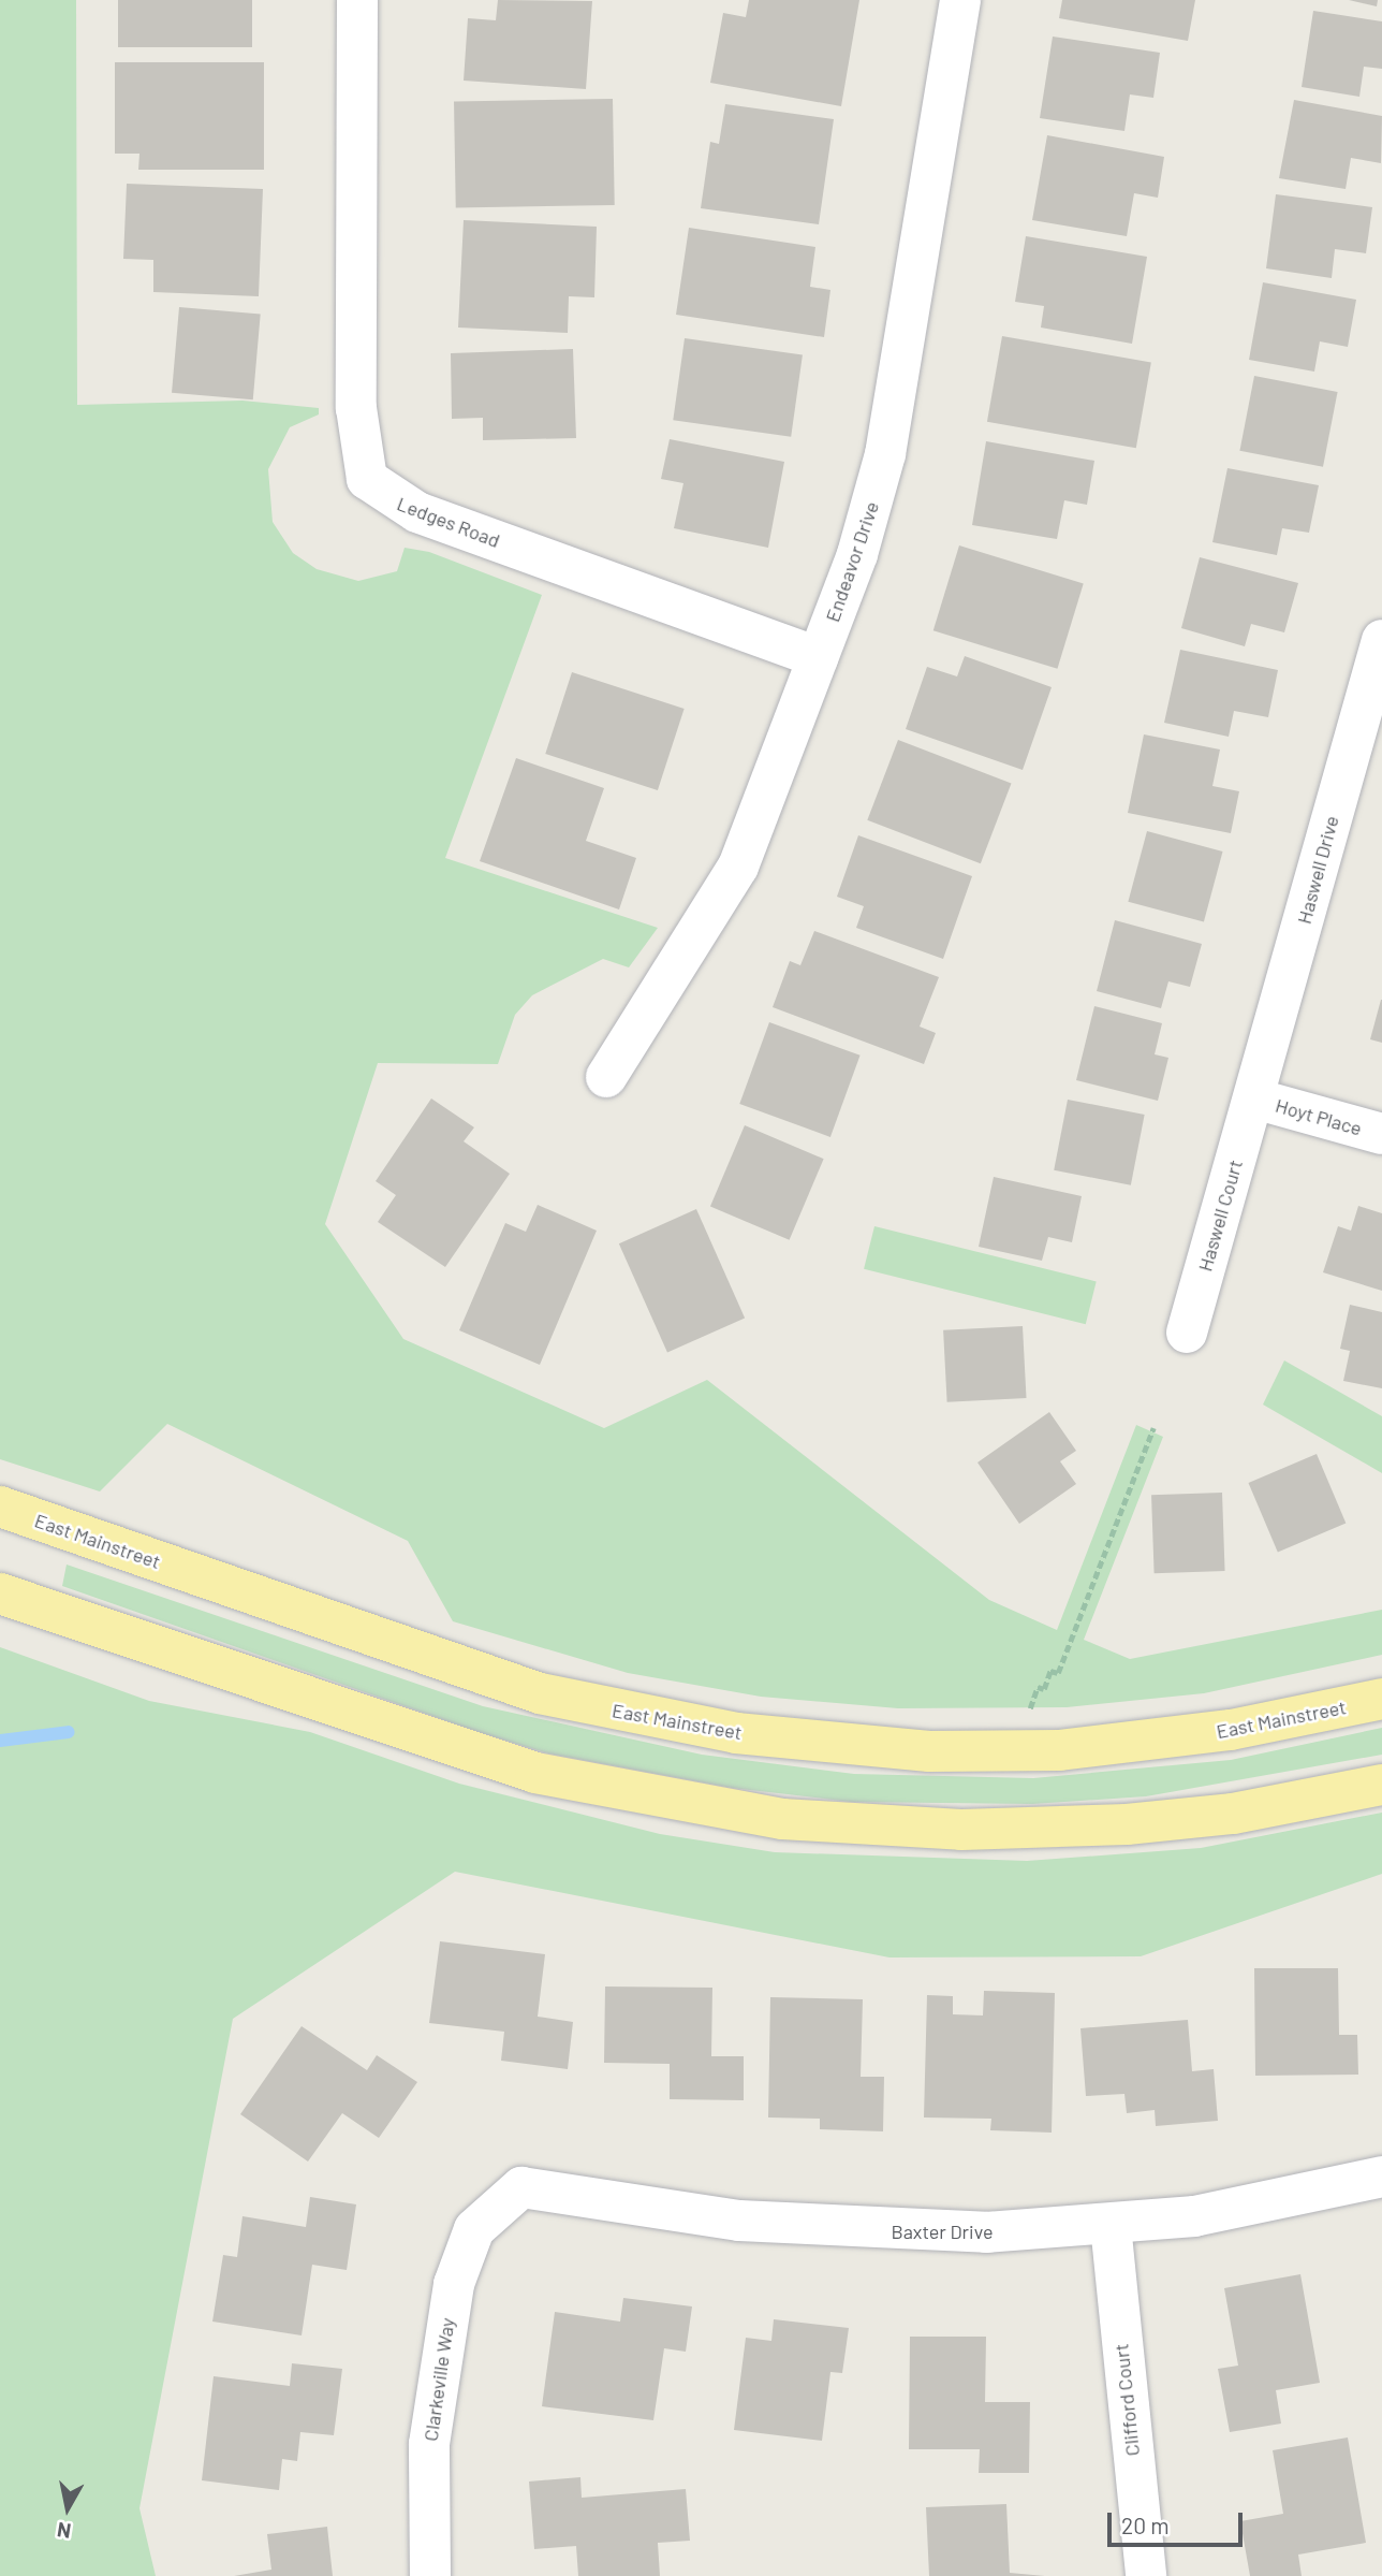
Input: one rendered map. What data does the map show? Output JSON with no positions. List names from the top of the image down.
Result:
{
  "streets": {
    "main road": ["East Mainstreet"],
    "street": [
      "Ledges Road",
      "Endeavor Drive",
      "Haswell Drive",
      "Hoyt Place",
      "Haswell Court",
      "Baxter Drive",
      "Clarkeville Way",
      "Clifford Court"
    ]
  },
  "crossings": [
    ["Ledges Road", "Endeavor Drive"],
    ["Haswell Drive", "Hoyt Place"],
    ["Haswell Drive", "Haswell Court"],
    ["Hoyt Place", "Haswell Court"],
    ["Baxter Drive", "Clarkeville Way"],
    ["Baxter Drive", "Clifford Court"]
  ],
  "scale_bar": "20 m",
  "north": "bottom"
}
